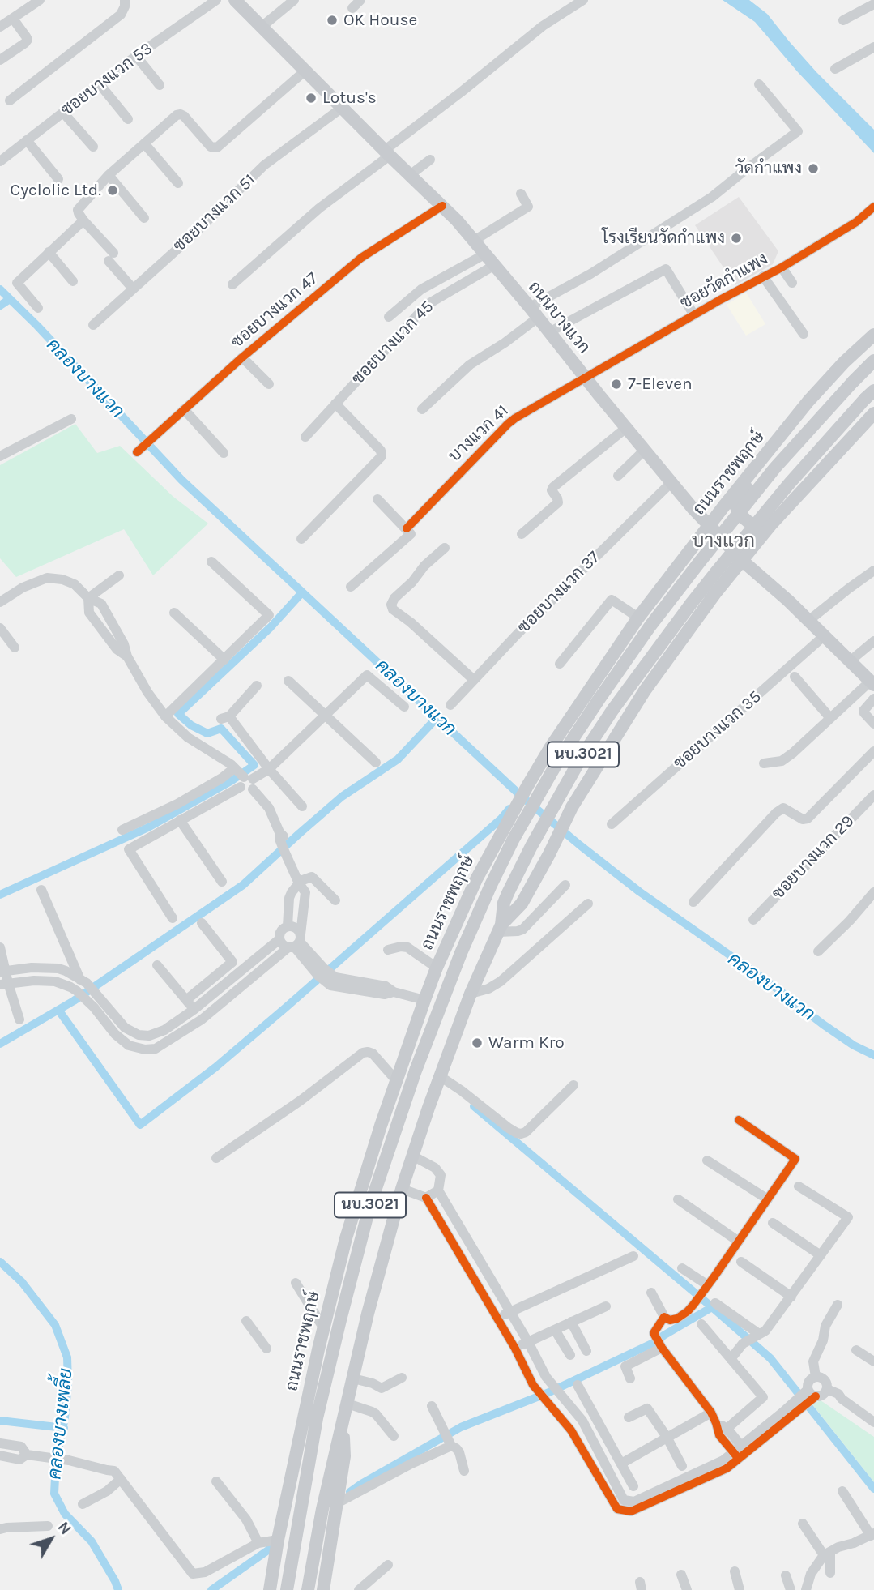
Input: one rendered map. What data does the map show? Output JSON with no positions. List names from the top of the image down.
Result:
{
  "streets": {
    "main road": ["ถนนบางแวก", "ถนนราชพฤกษ์", "นบ.3021"],
    "street": [
      "ซอยบางแวก 53",
      "ซอยบางแวก 51",
      "ซอยวัดกำแพง",
      "ซอยบางแวก 47",
      "ซอยบางแวก 45",
      "บางแวก 41",
      "ซอยบางแวก 37",
      "ซอยบางแวก 35",
      "ซอยบางแวก 29"
    ]
  },
  "crossings": [
    ["ซอยบางแวก 51", "ถนนบางแวก"],
    ["ซอยวัดกำแพง", "ถนนบางแวก"],
    ["ซอยวัดกำแพง", "บางแวก 41"],
    ["ซอยบางแวก 47", "ถนนบางแวก"],
    ["ถนนบางแวก", "ซอยบางแวก 45"],
    ["ถนนบางแวก", "บางแวก 41"],
    ["ถนนบางแวก", "ถนนราชพฤกษ์"],
    ["ถนนบางแวก", "ซอยบางแวก 37"],
    ["ถนนบางแวก", "ซอยบางแวก 35"],
    ["ถนนบางแวก", "นบ.3021"]
  ],
  "districts": ["บางแวก"],
  "water": ["คลองบางแวก", "คลองบางเพลี้ย"],
  "places": [
    "OK House",
    "Lotus's",
    "วัดกำแพง",
    "Cyclolic Ltd.",
    "โรงเรียนวัดกำแพง",
    "7-Eleven",
    "Warm Kro"
  ],
  "north": "top right"
}
